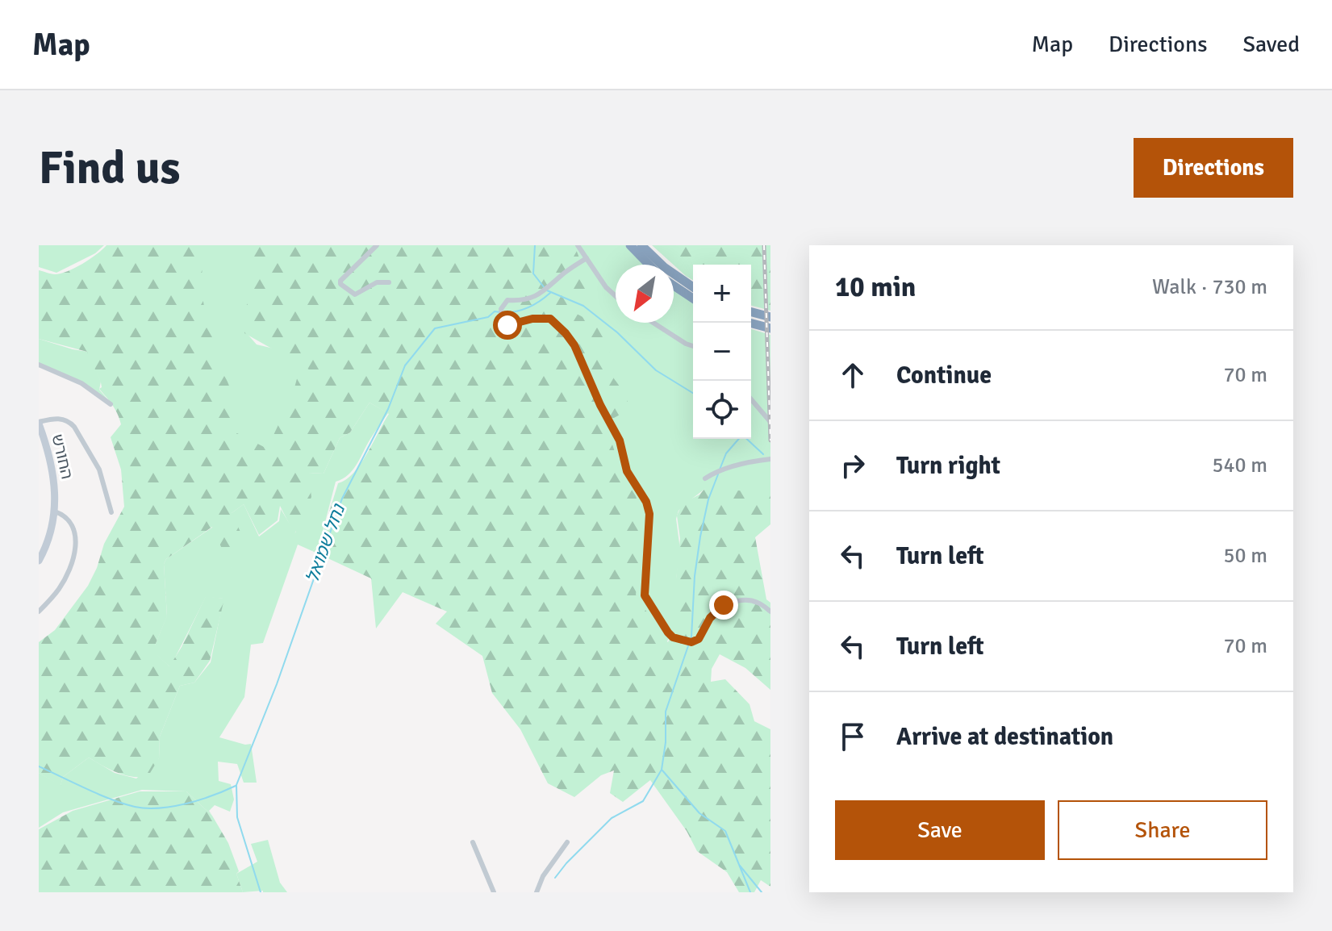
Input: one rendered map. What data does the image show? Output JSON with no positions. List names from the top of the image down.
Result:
{
  "streets": {
    "street": ["החורש"]
  },
  "water": ["נחל שמואל"],
  "north": "bottom left",
  "page": {
    "header": "Map",
    "nav": ["Map", "Directions", "Saved"],
    "buttons": [
      "Directions",
      ["Save", "Share"]
    ],
    "title": "Find us",
    "heading": ["10 min", "Walk · 730 m"],
    "map_buttons": ["+", "−"],
    "list": [
      ["Continue", "70 m"],
      ["Turn right", "540 m"],
      ["Turn left", "50 m"],
      ["Turn left", "70 m"],
      "Arrive at destination"
    ]
  }
}
